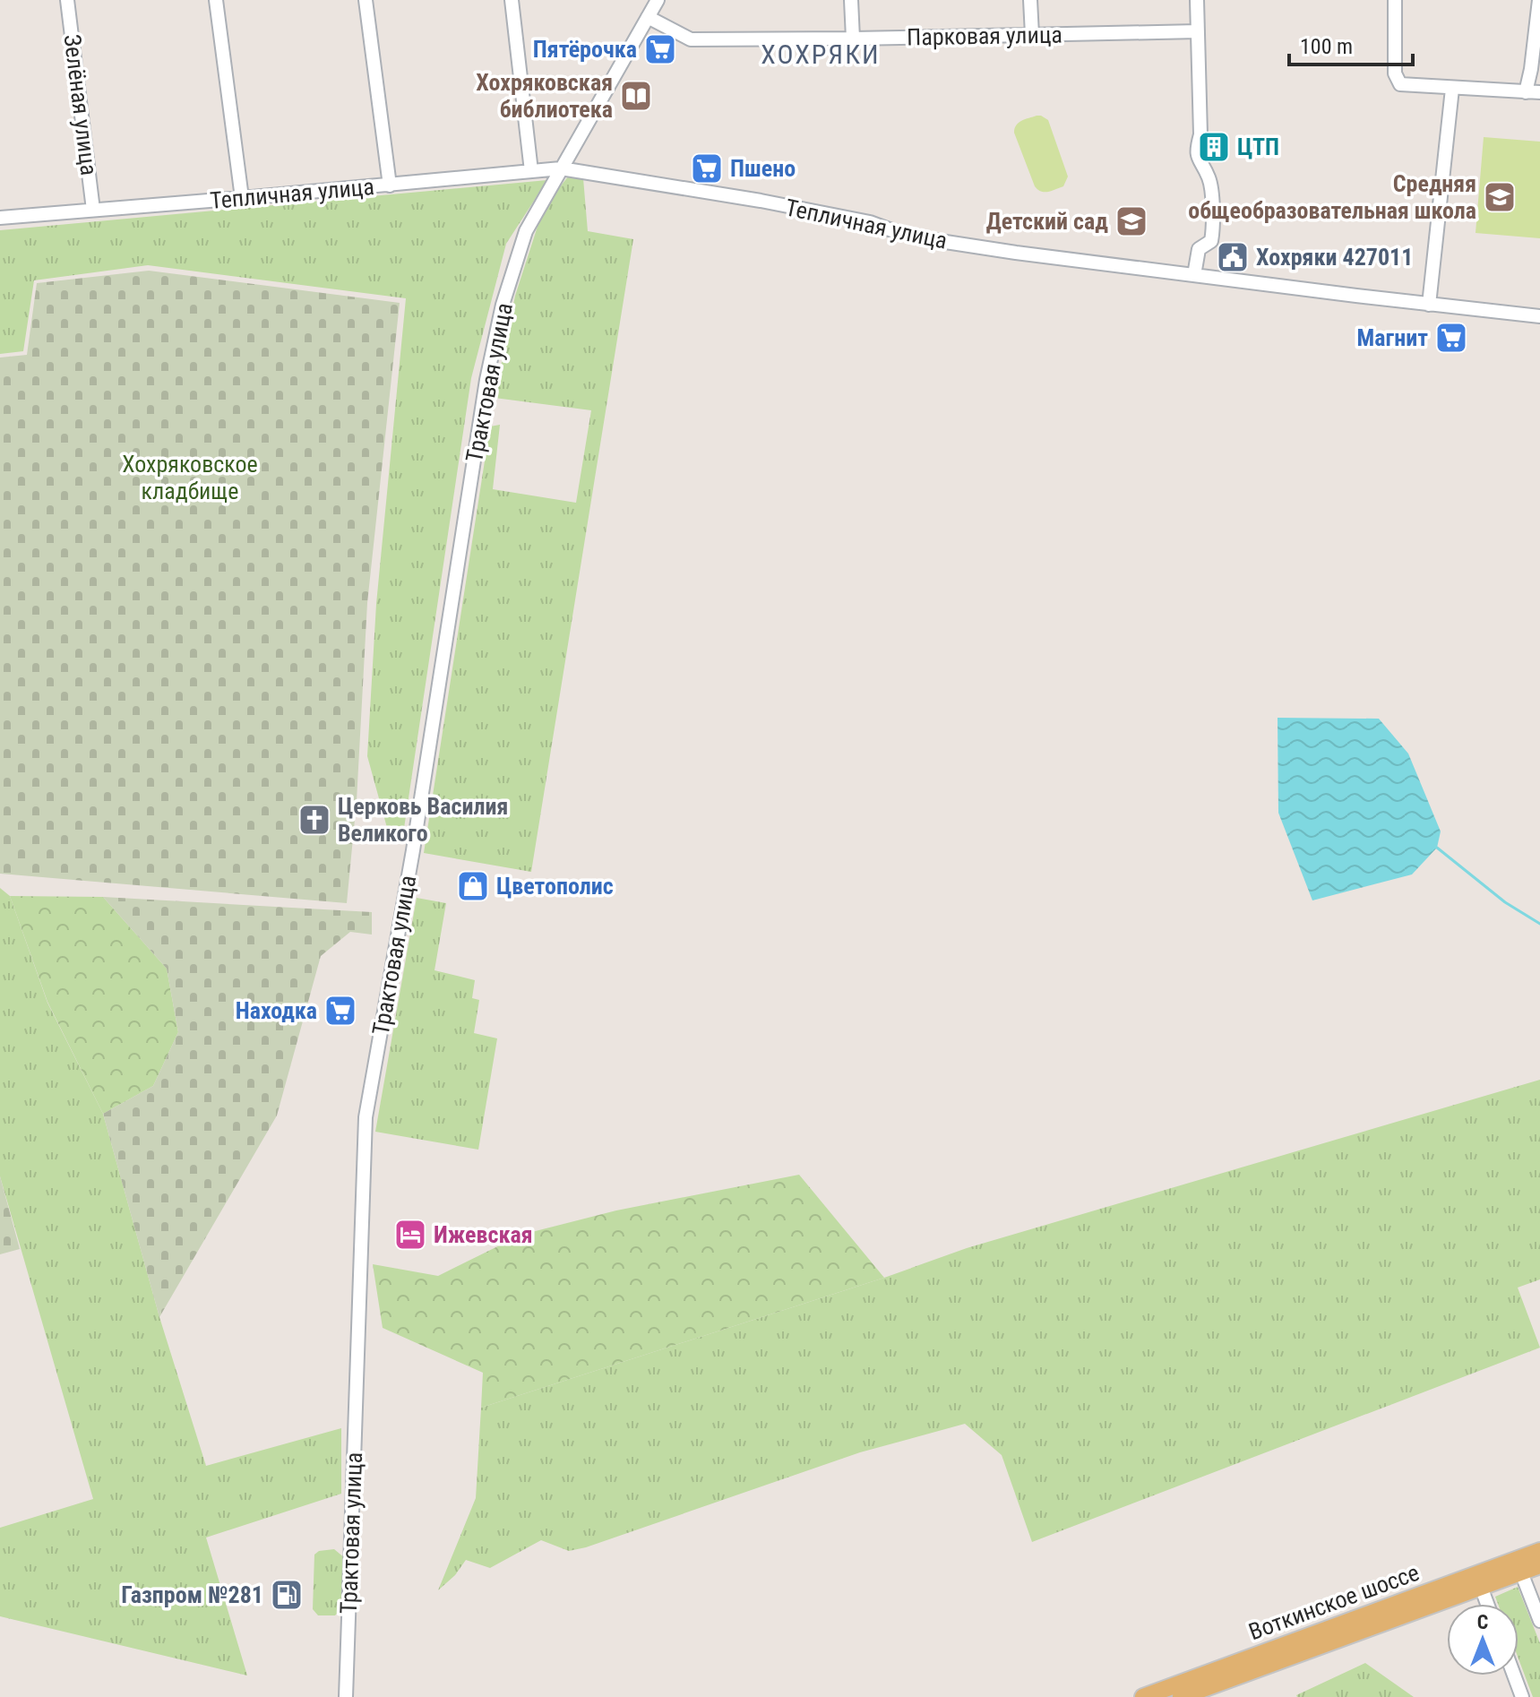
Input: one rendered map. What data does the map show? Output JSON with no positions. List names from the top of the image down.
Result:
{
  "streets": {
    "main road": ["Воткинское шоссе"],
    "street": [
      "Парковая улица",
      "Зелёная улица",
      "Тепличная улица",
      "Трактовая улица"
    ]
  },
  "crossings": [
    ["Парковая улица", "Трактовая улица"],
    ["Зелёная улица", "Тепличная улица"],
    ["Тепличная улица", "Трактовая улица"]
  ],
  "districts": ["ХОХРЯКИ"],
  "parks": ["Хохряковское кладбище"],
  "places": {
    "supermarket": [
      "Пятёрочка",
      "Пшено",
      "Магнит",
      "Находка"
    ],
    "library": ["Хохряковская библиотека"],
    "building": ["ЦТП"],
    "school or university": ["Средняя общеобразовательная школа", "Детский сад"],
    "public building": ["Хохряки 427011"],
    "church": ["Церковь Василия Великого"],
    "shop": ["Цветополис"],
    "hotel": ["Ижевская"],
    "fuel station": ["Газпром №281"]
  },
  "scale_bar": "100 m",
  "north": "top"
}
